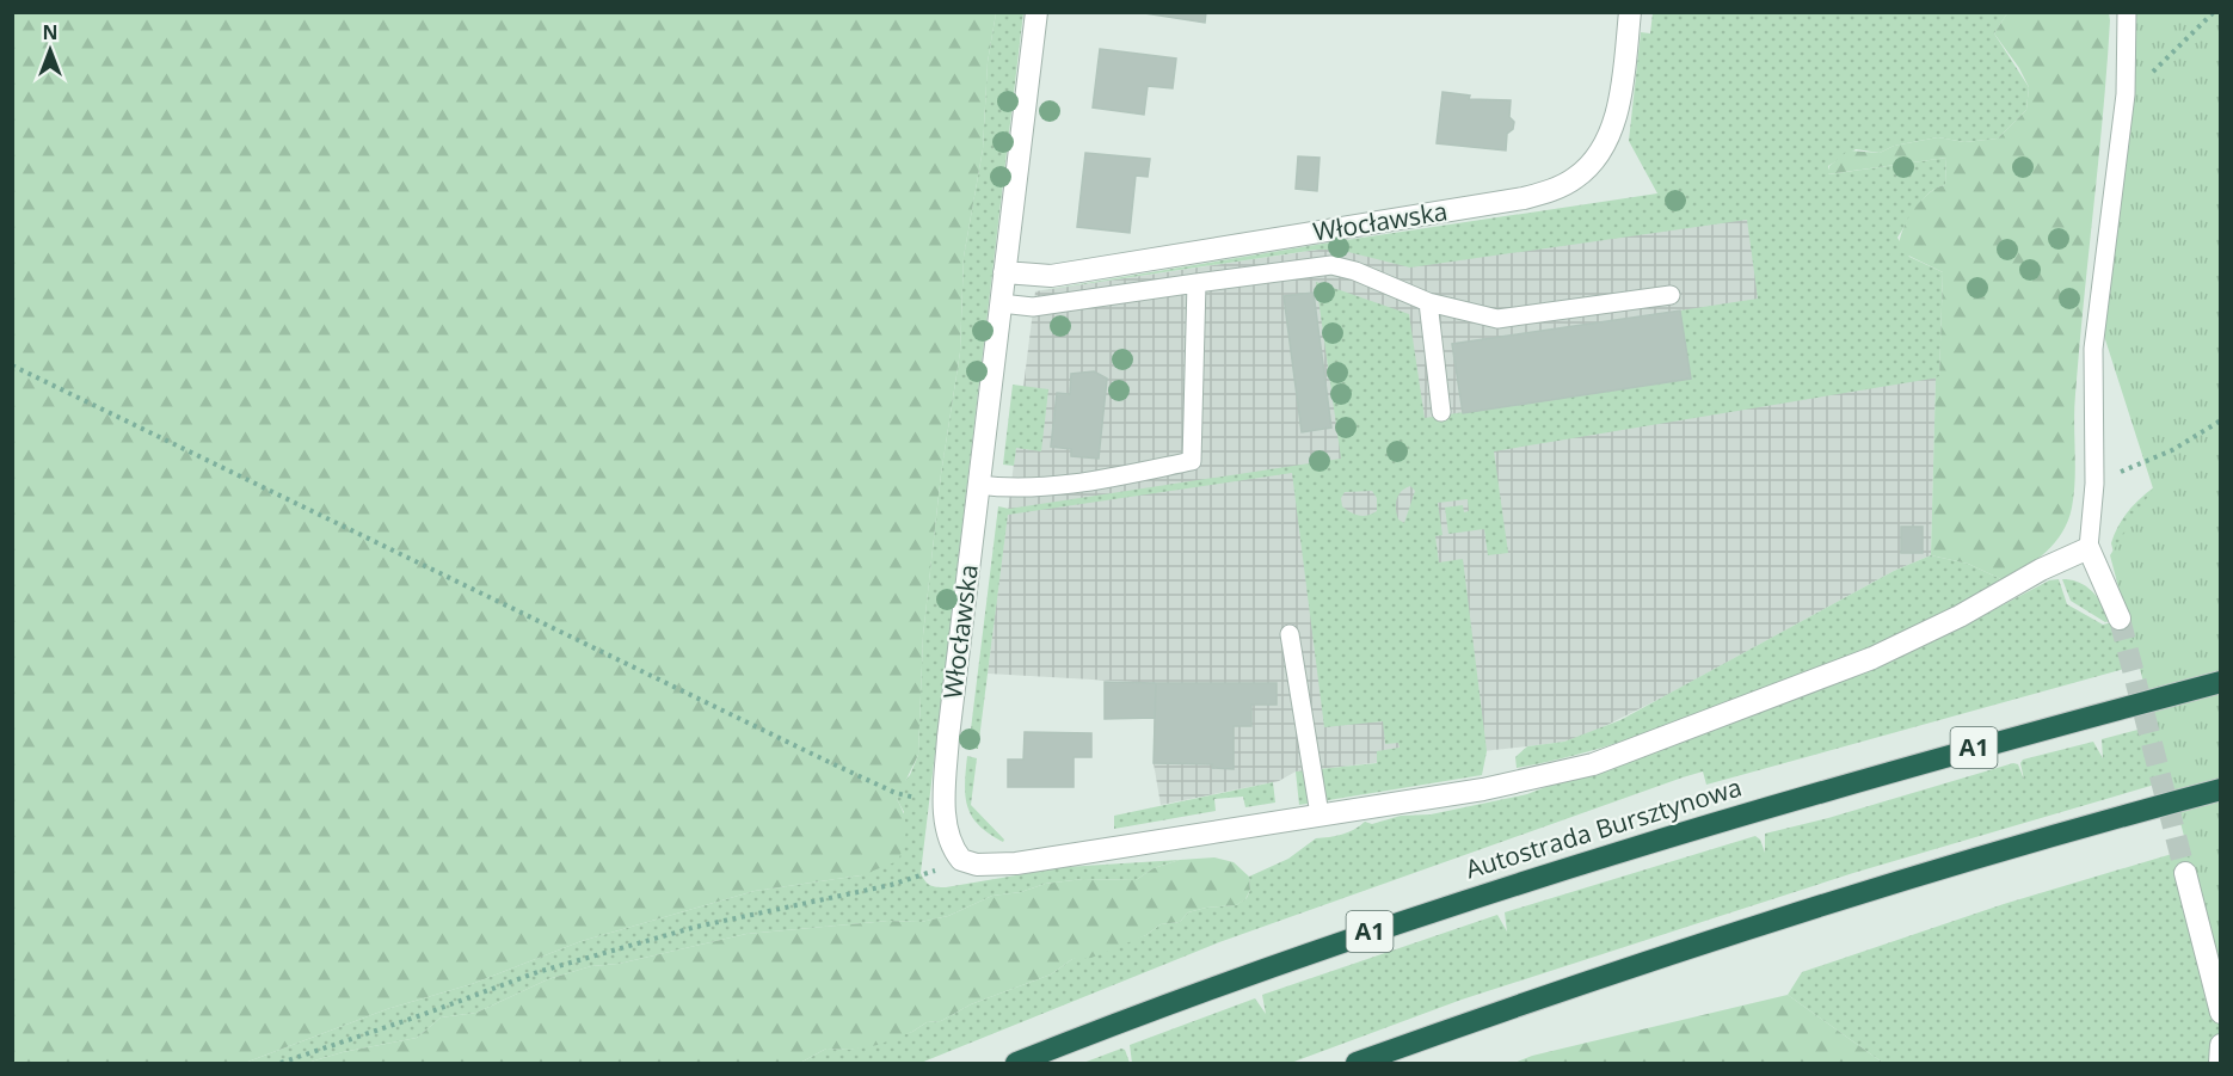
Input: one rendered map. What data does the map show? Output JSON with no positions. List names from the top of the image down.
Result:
{
  "streets": {
    "highway": ["A1", "Autostrada Bursztynowa"],
    "street": ["Włocławska"]
  },
  "north": "top"
}
